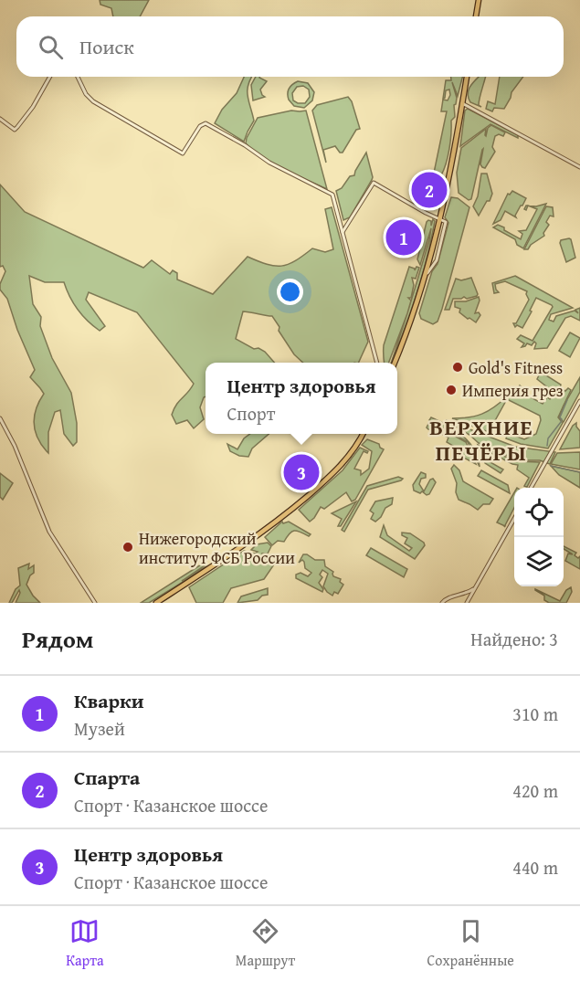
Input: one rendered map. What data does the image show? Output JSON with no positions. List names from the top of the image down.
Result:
{
  "districts": ["ВЕРХНИЕ ПЕЧЁРЫ"],
  "places": ["Gold's Fitness", "Империя грез", "Нижегородский институт ФСБ России"],
  "page": {
    "search": "Поиск",
    "pins": ["2", "1", "3"],
    "popup": ["Центр здоровья", "Спорт"],
    "heading": ["Рядом", "Найдено: 3"],
    "list": [
      {
        "mark": "1",
        "name": "Кварки",
        "note": "Музей",
        "value": "310 m"
      },
      {
        "mark": "2",
        "name": "Спарта",
        "note": "Спорт · Казанское шоссе",
        "value": "420 m"
      },
      {
        "mark": "3",
        "name": "Центр здоровья",
        "note": "Спорт · Казанское шоссе",
        "value": "440 m"
      }
    ],
    "nav": ["Карта", "Маршрут", "Сохранённые"]
  }
}
